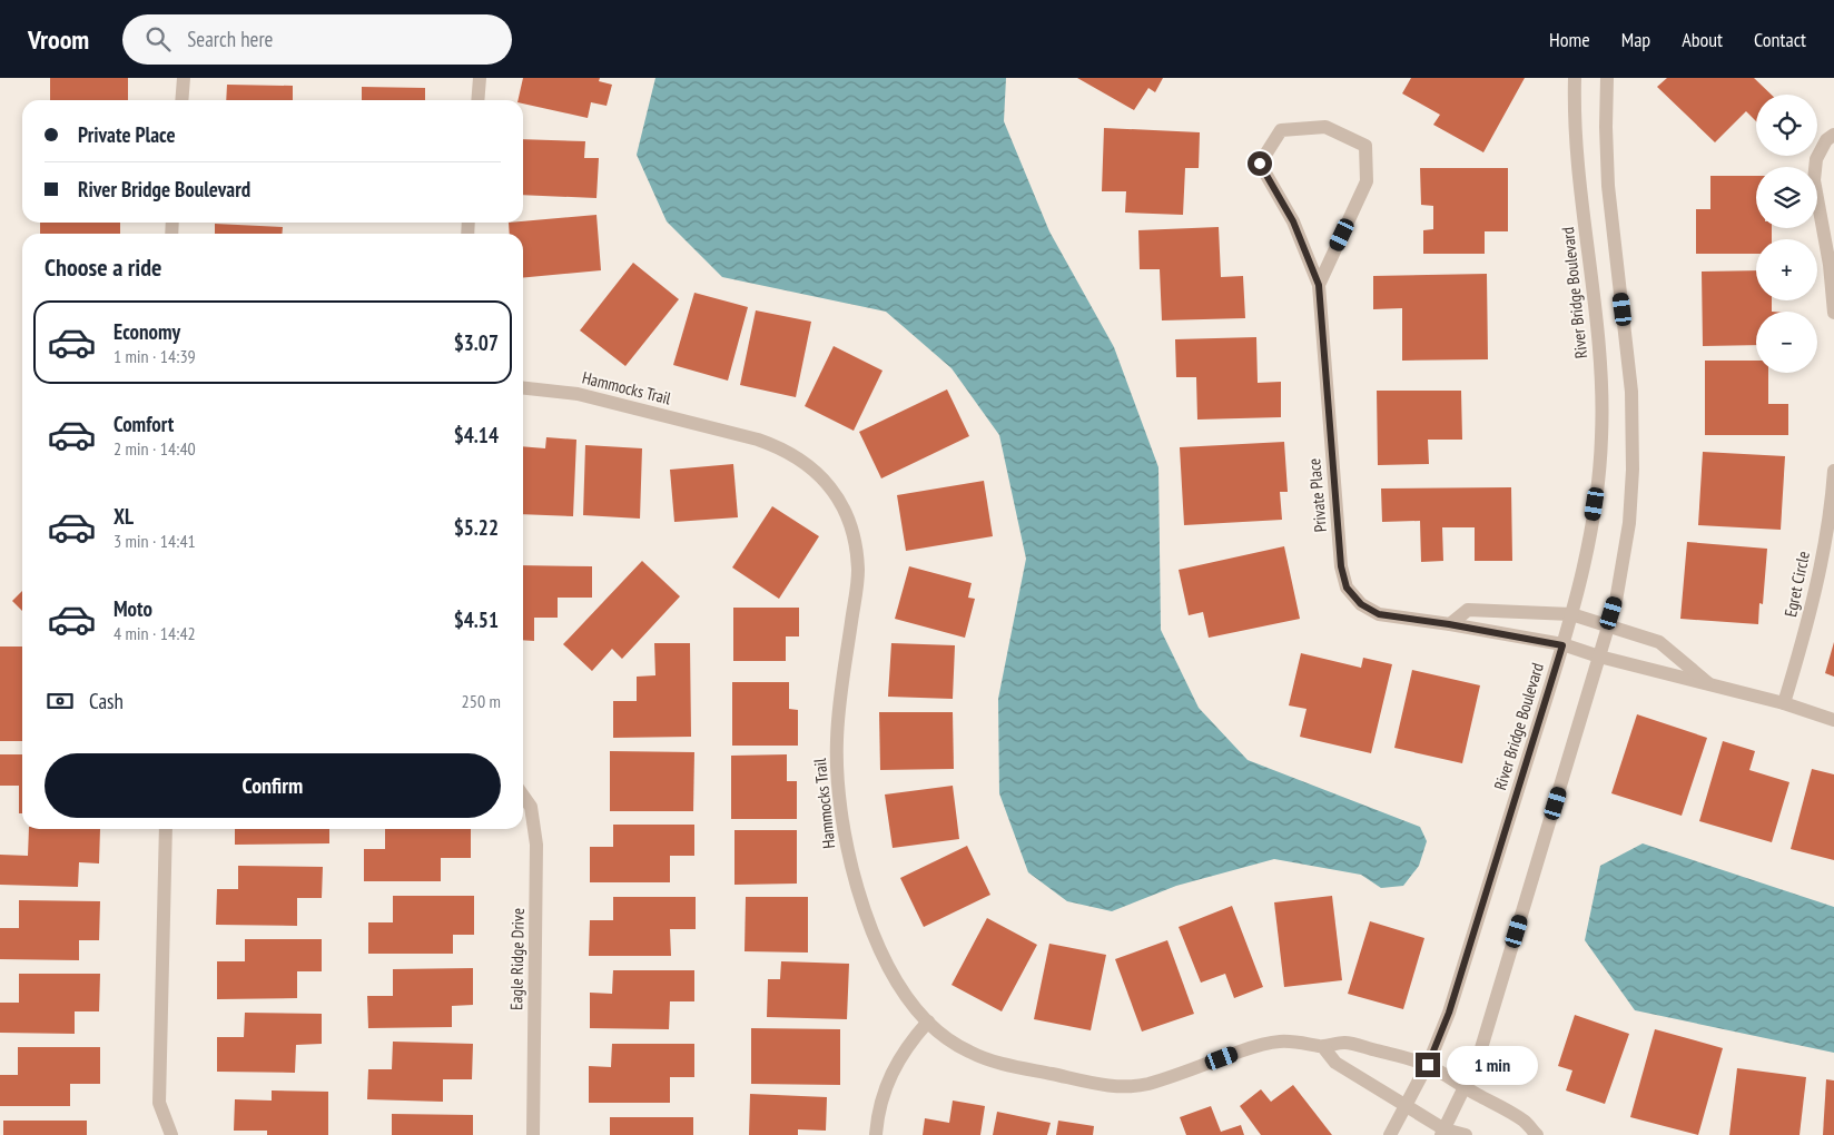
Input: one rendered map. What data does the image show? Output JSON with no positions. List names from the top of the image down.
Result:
{
  "streets": {
    "street": [
      "River Bridge Boulevard",
      "Hammocks Trail",
      "Private Place",
      "Egret Circle",
      "Eagle Ridge Drive"
    ]
  },
  "crossings": [
    ["River Bridge Boulevard", "Hammocks Trail"],
    ["River Bridge Boulevard", "Private Place"]
  ],
  "page": {
    "header": "Vroom",
    "search": "Search here",
    "nav": [
      "Home",
      "Map",
      "About",
      "Contact"
    ],
    "map_buttons": ["+", "−"],
    "banner": ["Private Place", "River Bridge Boulevard"],
    "heading": "Choose a ride",
    "list": [
      {
        "name": "Economy",
        "note": "1 min · 14:39",
        "value": "$3.07"
      },
      {
        "name": "Comfort",
        "note": "2 min · 14:40",
        "value": "$4.14"
      },
      {
        "name": "XL",
        "note": "3 min · 14:41",
        "value": "$5.22"
      },
      {
        "name": "Moto",
        "note": "4 min · 14:42",
        "value": "$4.51"
      }
    ],
    "pay": ["Cash", "250 m"],
    "buttons": "Confirm",
    "bubble": "1 min"
  }
}
